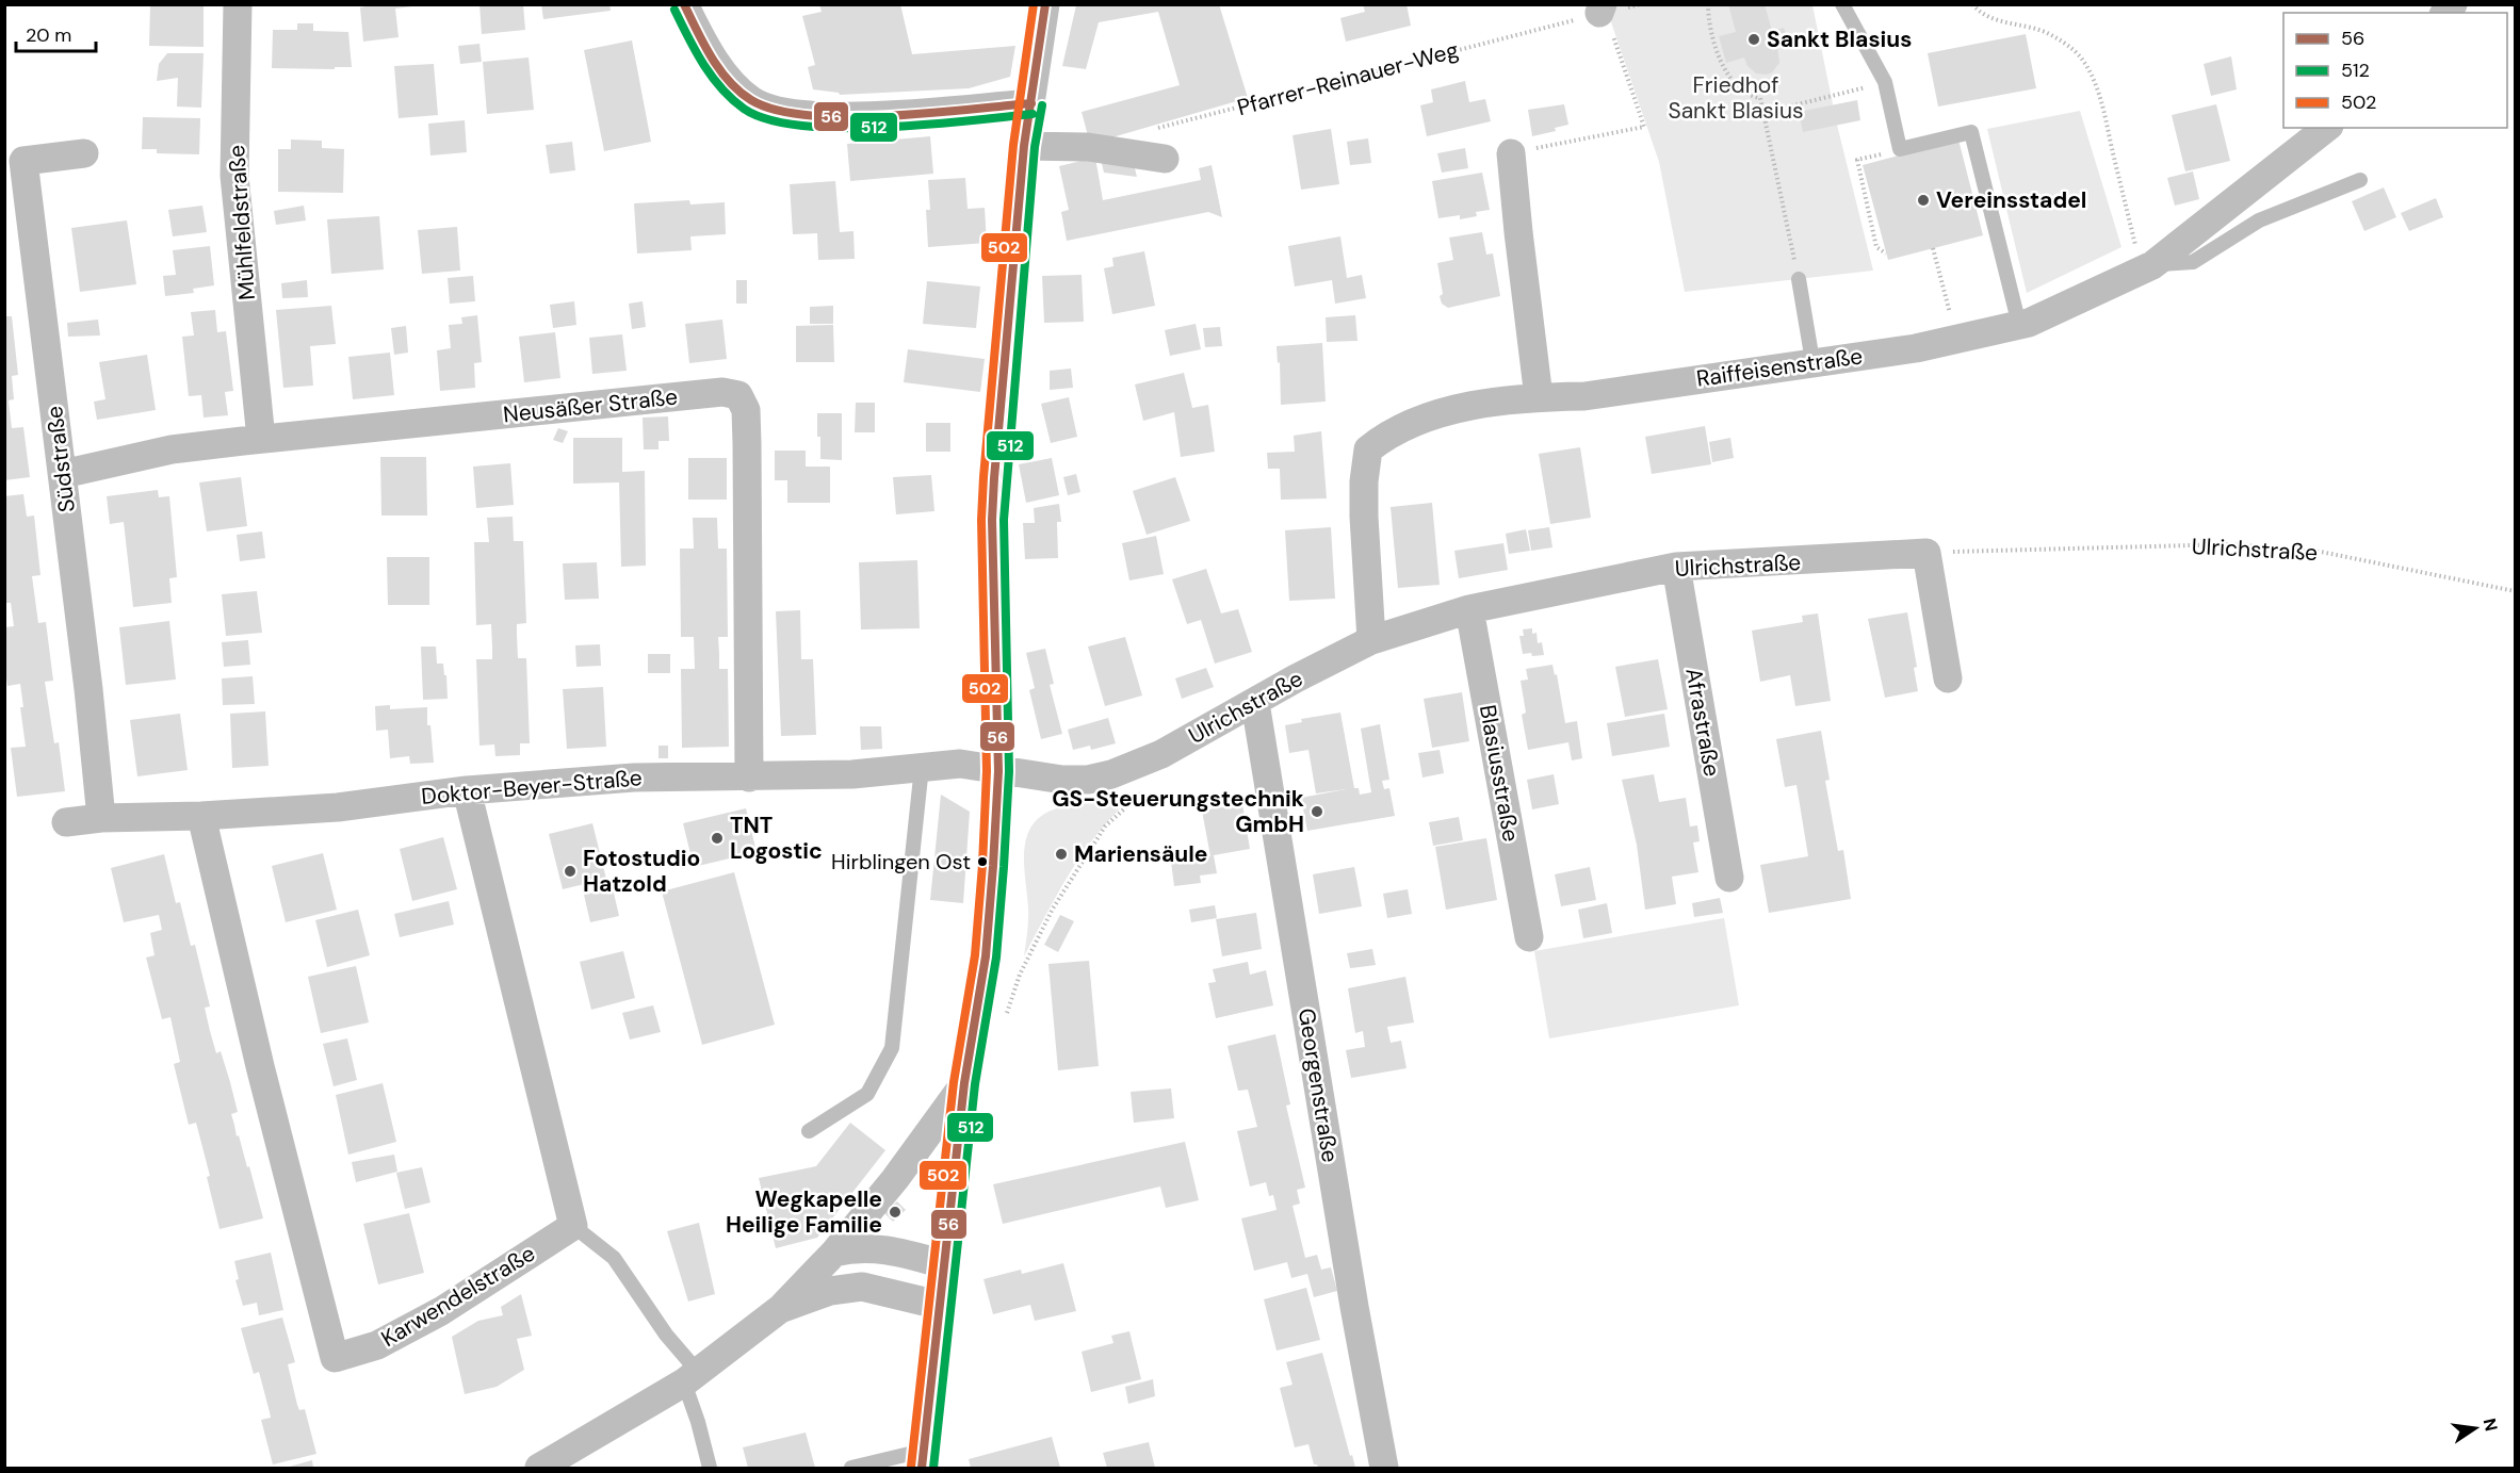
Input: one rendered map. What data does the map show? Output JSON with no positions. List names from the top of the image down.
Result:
{
  "streets": {
    "street": [
      "Mühlfeldstraße",
      "Raiffeisenstraße",
      "Neusäßer Straße",
      "Südstraße",
      "Ulrichstraße",
      "Afrastraße",
      "Blasiusstraße",
      "Doktor-Beyer-Straße",
      "Georgenstraße",
      "Karwendelstraße"
    ],
    "path": ["Pfarrer-Reinauer-Weg"]
  },
  "crossings": [
    ["Mühlfeldstraße", "Neusäßer Straße"],
    ["Raiffeisenstraße", "Ulrichstraße"],
    ["Neusäßer Straße", "Südstraße"],
    ["Neusäßer Straße", "Doktor-Beyer-Straße"],
    ["Südstraße", "Doktor-Beyer-Straße"],
    ["Ulrichstraße", "Afrastraße"],
    ["Ulrichstraße", "Blasiusstraße"],
    ["Ulrichstraße", "Doktor-Beyer-Straße"],
    ["Ulrichstraße", "Georgenstraße"],
    ["Doktor-Beyer-Straße", "Karwendelstraße"]
  ],
  "parks": ["Friedhof Sankt Blasius"],
  "places": [
    "Sankt Blasius",
    "Vereinsstadel",
    "GS-Steuerungstechnik GmbH",
    "TNT Logostic",
    "Mariensäule",
    "Hirblingen Ost",
    "Fotostudio Hatzold",
    "Wegkapelle Heilige Familie"
  ],
  "lines": ["transit line 56", "transit line 502", "transit line 512"],
  "legend": ["56", "512", "502"],
  "scale_bar": "20 m",
  "north": "right"
}
